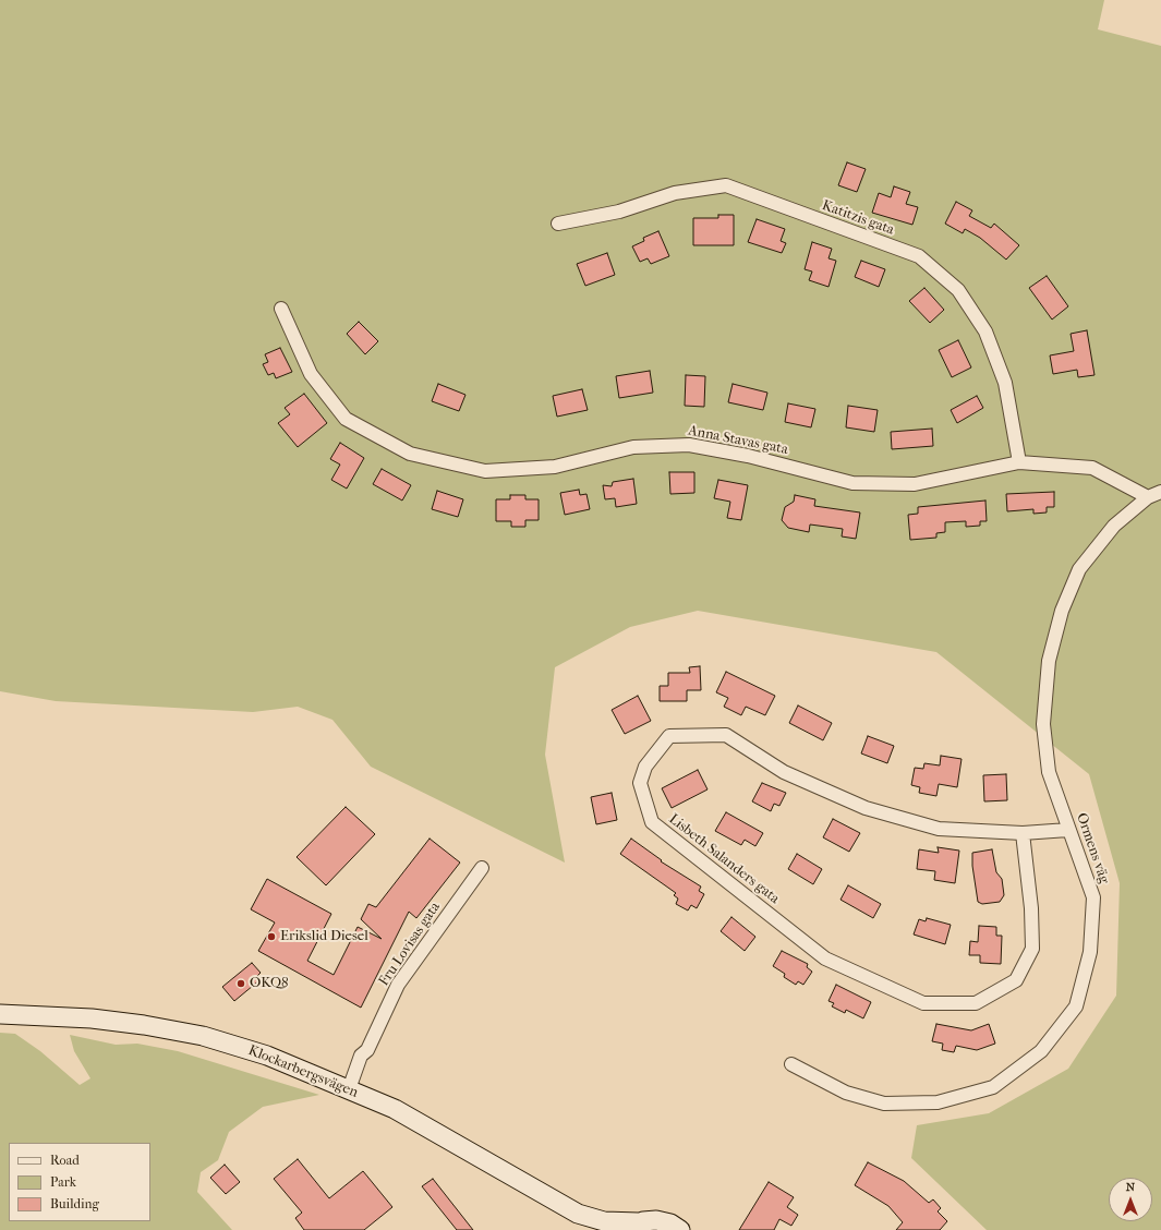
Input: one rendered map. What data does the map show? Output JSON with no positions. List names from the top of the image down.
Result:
{
  "streets": {
    "main road": ["Klockarbergsvägen"],
    "street": [
      "Katitzis gata",
      "Anna Stavas gata",
      "Ormens väg",
      "Lisbeth Salanders gata",
      "Fru Lovisas gata"
    ]
  },
  "crossings": [
    ["Katitzis gata", "Anna Stavas gata"],
    ["Anna Stavas gata", "Ormens väg"],
    ["Ormens väg", "Lisbeth Salanders gata"],
    ["Fru Lovisas gata", "Klockarbergsvägen"]
  ],
  "places": ["Erikslid Diesel", "OKQ8"],
  "legend": ["Road", "Park", "Building"],
  "north": "top"
}
